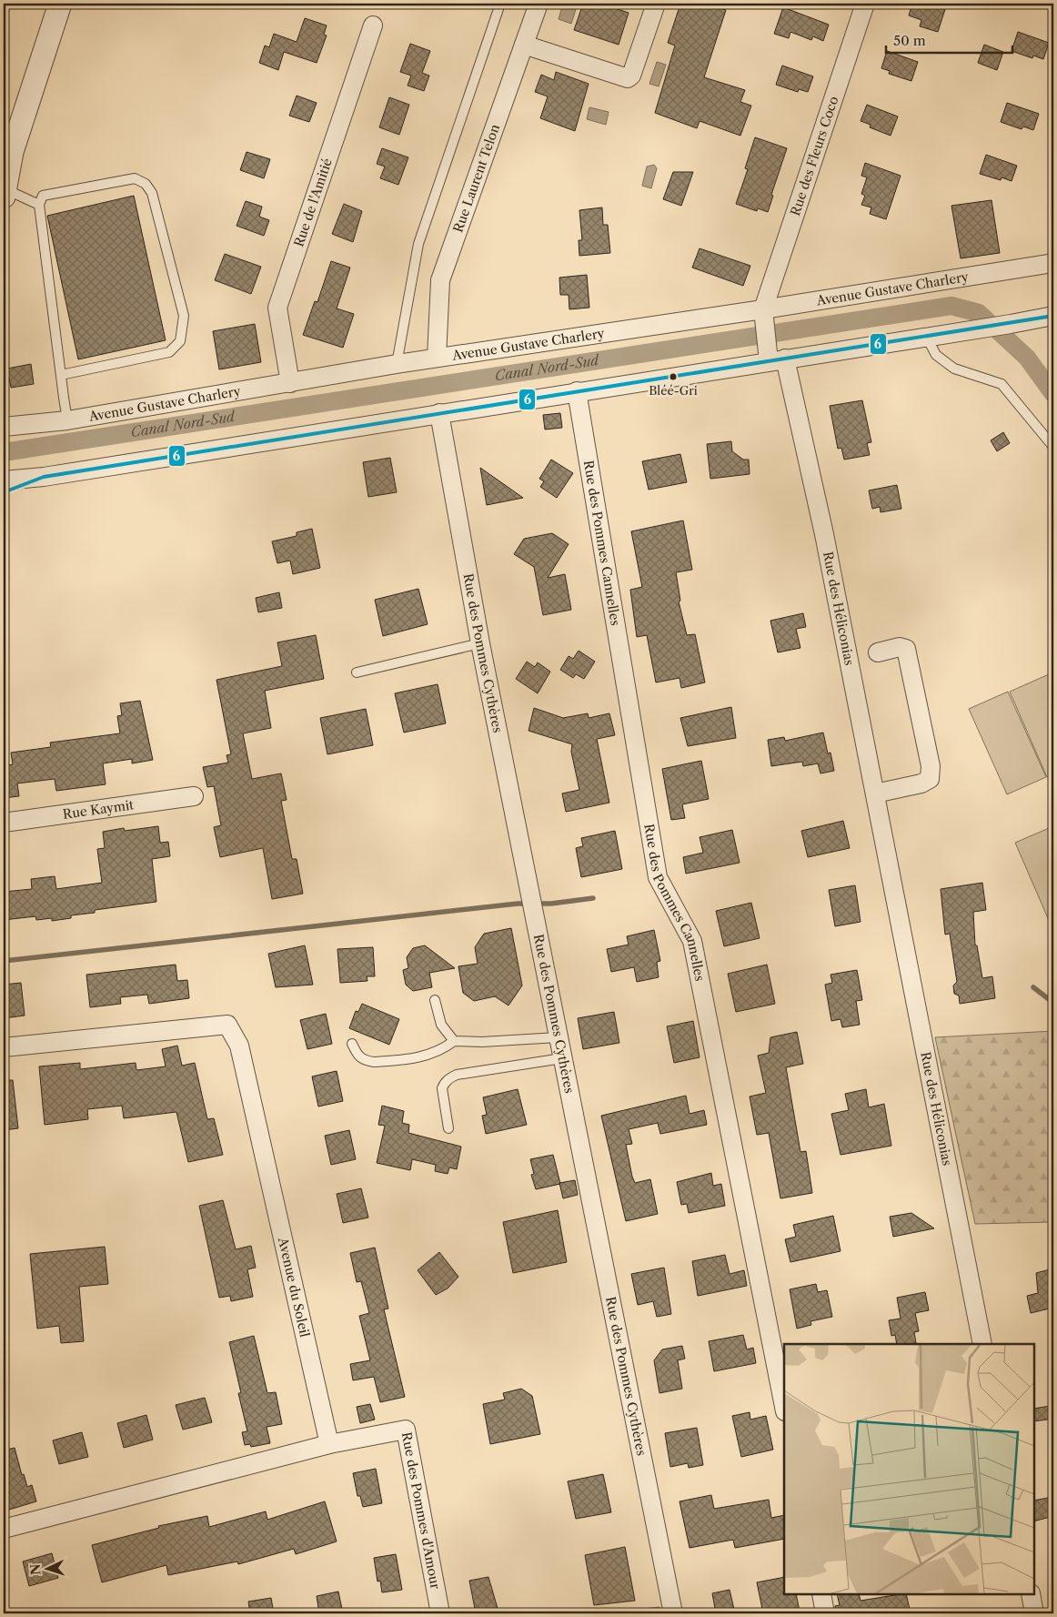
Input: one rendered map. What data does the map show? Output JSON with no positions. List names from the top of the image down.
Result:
{
  "streets": {
    "street": [
      "Rue des Fleurs Coco",
      "Rue Laurent Telon",
      "Rue de l'Amitié",
      "Avenue Gustave Charlery",
      "Rue des Pommes Cannelles",
      "Rue des Héliconias",
      "Rue des Pommes Cythères",
      "Rue Kaymit",
      "Avenue du Soleil",
      "Rue des Pommes d'Amour"
    ]
  },
  "crossings": [
    ["Rue des Fleurs Coco", "Avenue Gustave Charlery"],
    ["Rue des Fleurs Coco", "Rue des Héliconias"],
    ["Rue Laurent Telon", "Avenue Gustave Charlery"],
    ["Rue de l'Amitié", "Avenue Gustave Charlery"],
    ["Avenue Gustave Charlery", "Rue des Héliconias"],
    ["Avenue du Soleil", "Rue des Pommes d'Amour"]
  ],
  "water": ["Canal Nord-Sud"],
  "places": ["Bléé-Gri"],
  "lines": ["transit line 6"],
  "scale_bar": "50 m",
  "north": "left"
}
